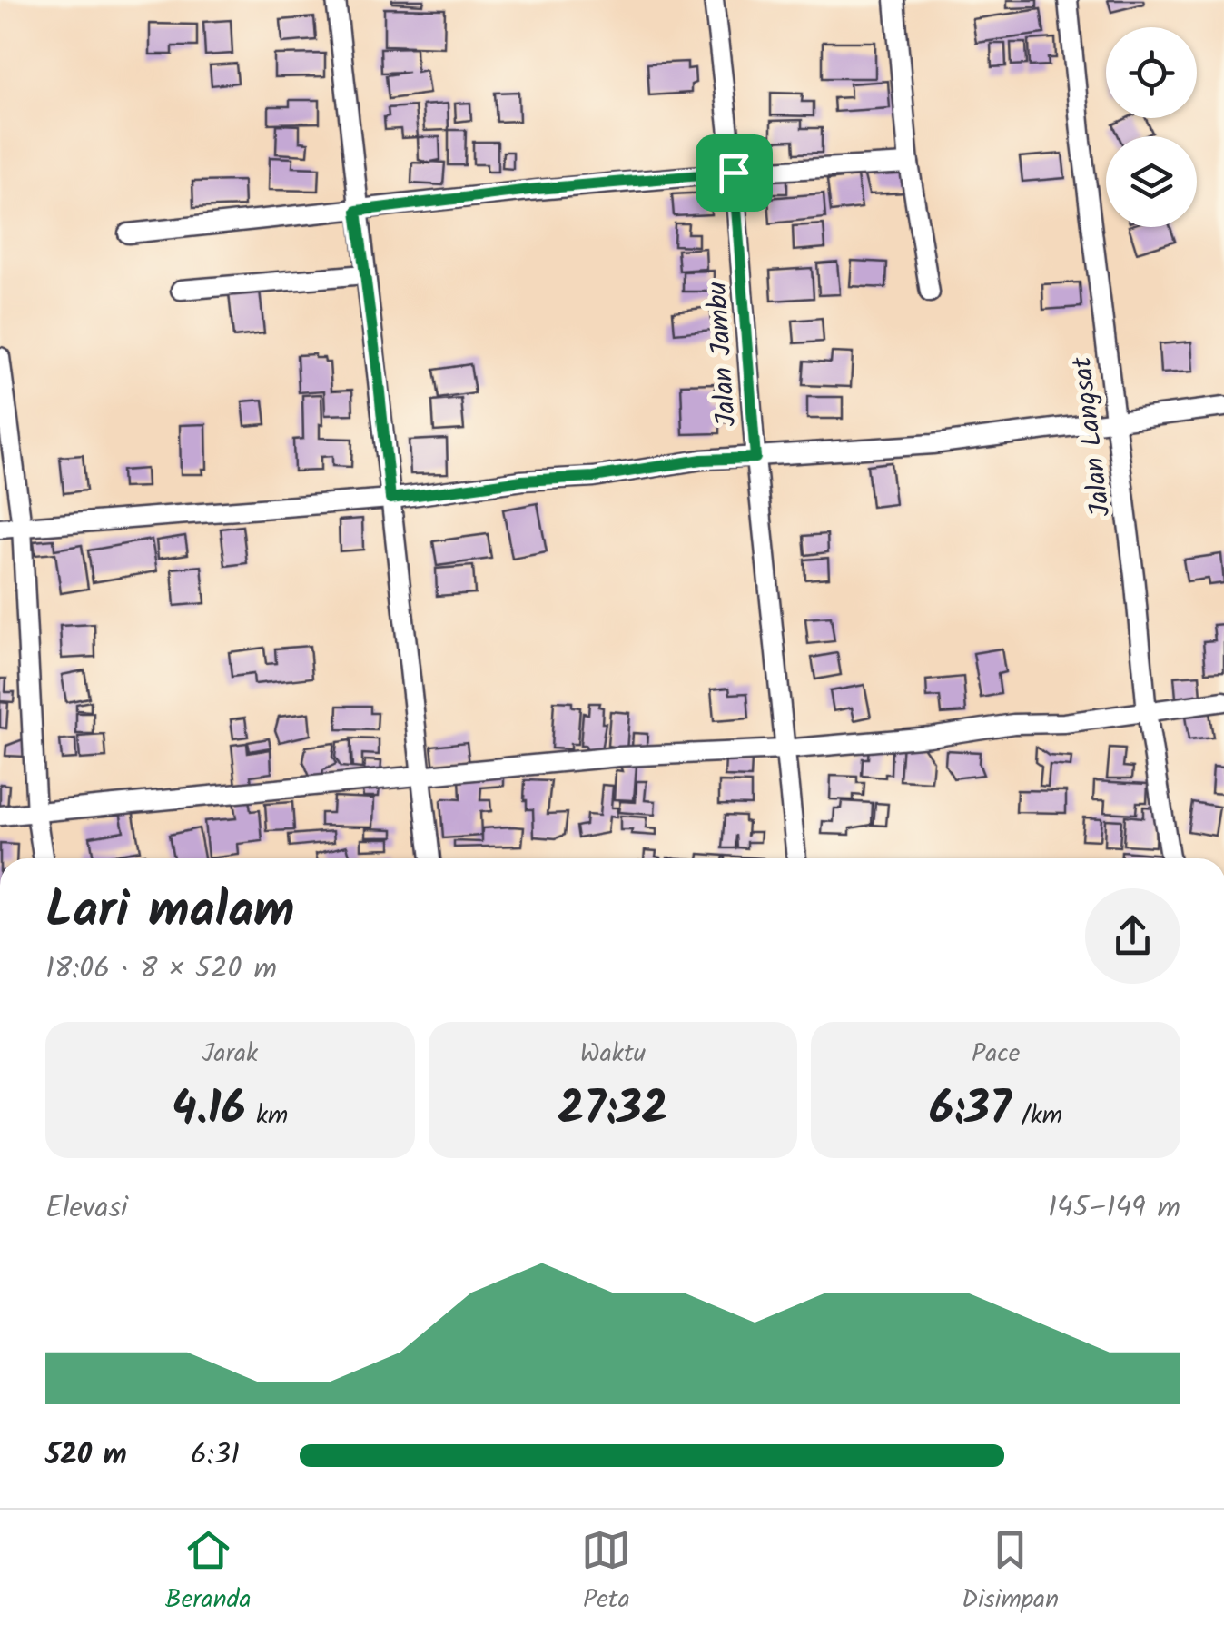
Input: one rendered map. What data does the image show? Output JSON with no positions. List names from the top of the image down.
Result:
{
  "streets": {
    "street": ["Jalan Jambu", "Jalan Langsat"]
  },
  "page": {
    "heading": ["Lari malam", "18:06 · 8 × 520 m"],
    "stats": [
      ["Jarak", "4.16 km"],
      ["Waktu", "27:32"],
      ["Pace", "6:37 /km"]
    ],
    "chart": ["Elevasi", "145–149 m"],
    "list": [
      {
        "name": "520 m",
        "note": "6:31"
      }
    ],
    "tabs": ["Beranda", "Peta", "Disimpan"]
  }
}
